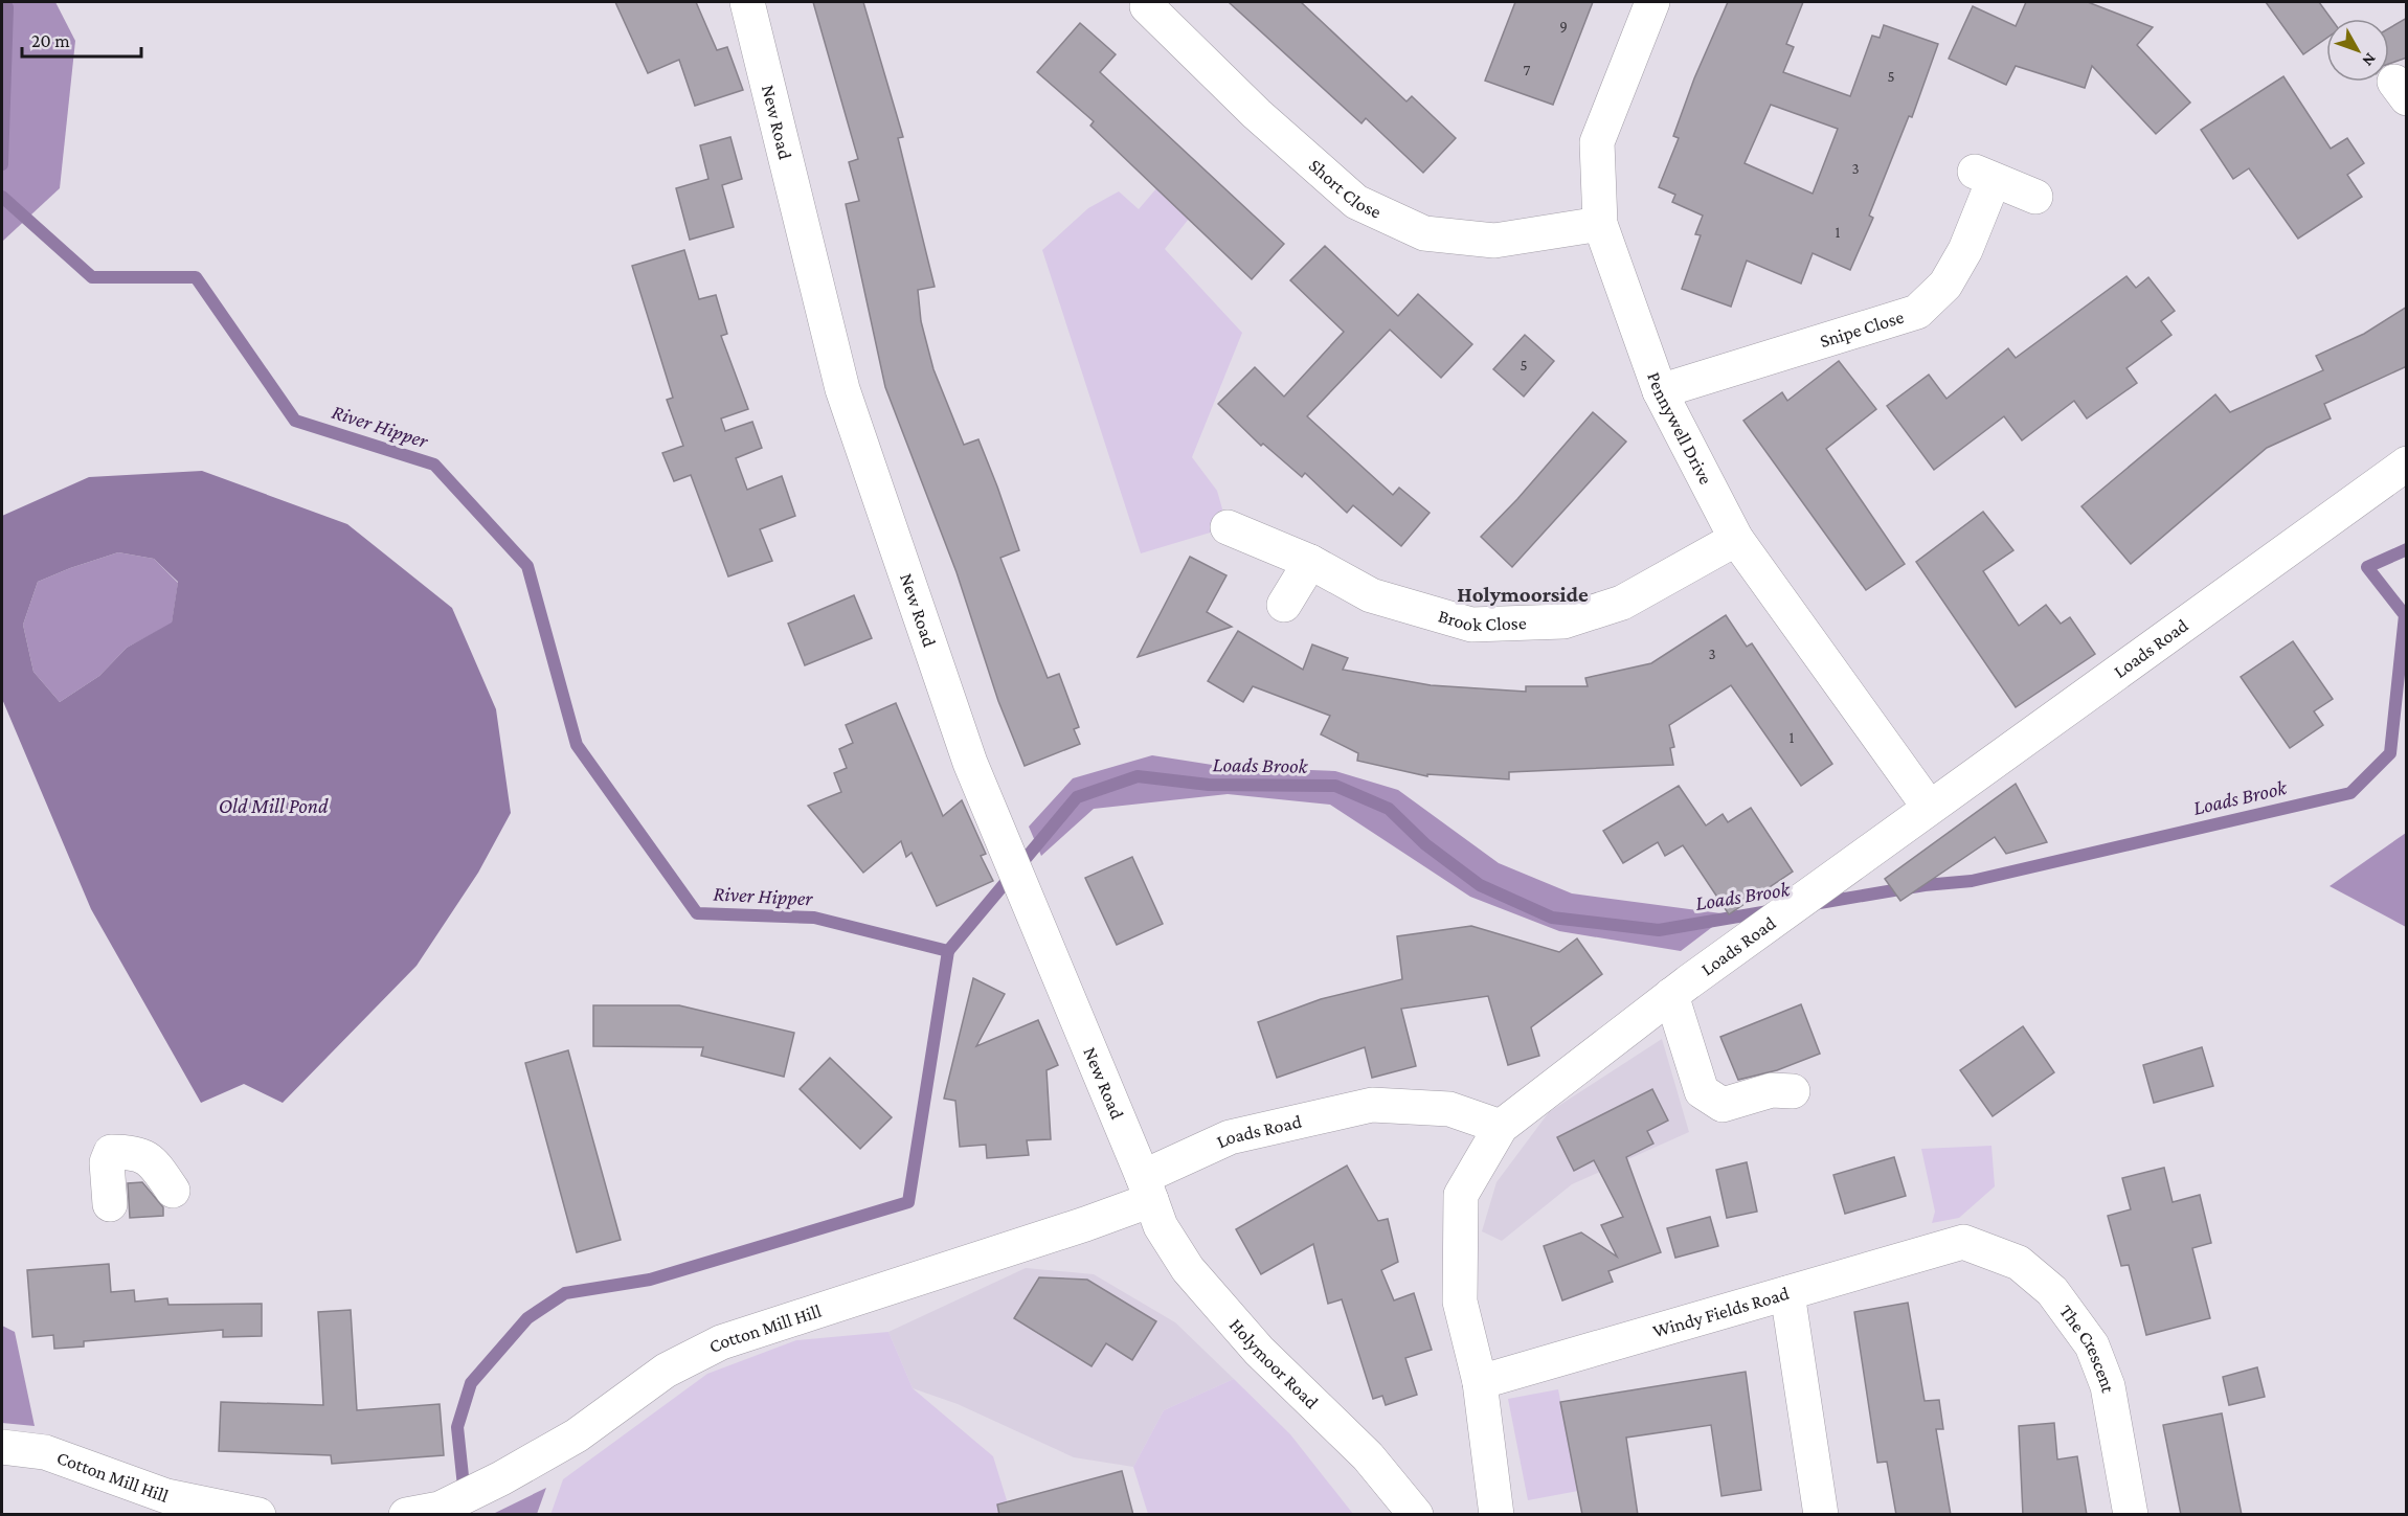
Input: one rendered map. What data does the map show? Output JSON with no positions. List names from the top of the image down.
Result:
{
  "streets": {
    "street": [
      "New Road",
      "Short Close",
      "Snipe Close",
      "Pennywell Drive",
      "Brook Close",
      "Loads Road",
      "Windy Fields Road",
      "Cotton Mill Hill",
      "The Crescent",
      "Holymoor Road"
    ]
  },
  "crossings": [
    ["New Road", "Loads Road"],
    ["New Road", "Cotton Mill Hill"],
    ["New Road", "Holymoor Road"],
    ["Short Close", "Pennywell Drive"],
    ["Snipe Close", "Pennywell Drive"],
    ["Pennywell Drive", "Brook Close"],
    ["Pennywell Drive", "Loads Road"],
    ["Loads Road", "Cotton Mill Hill"],
    ["Loads Road", "Holymoor Road"],
    ["Windy Fields Road", "The Crescent"],
    ["Cotton Mill Hill", "Holymoor Road"]
  ],
  "districts": ["Holymoorside"],
  "water": ["River Hipper", "Loads Brook", "Old Mill Pond"],
  "house_numbers": [
    "9",
    "7",
    "5",
    "3",
    "1",
    "5",
    "3",
    "1"
  ],
  "scale_bar": "20 m",
  "north": "bottom right"
}
